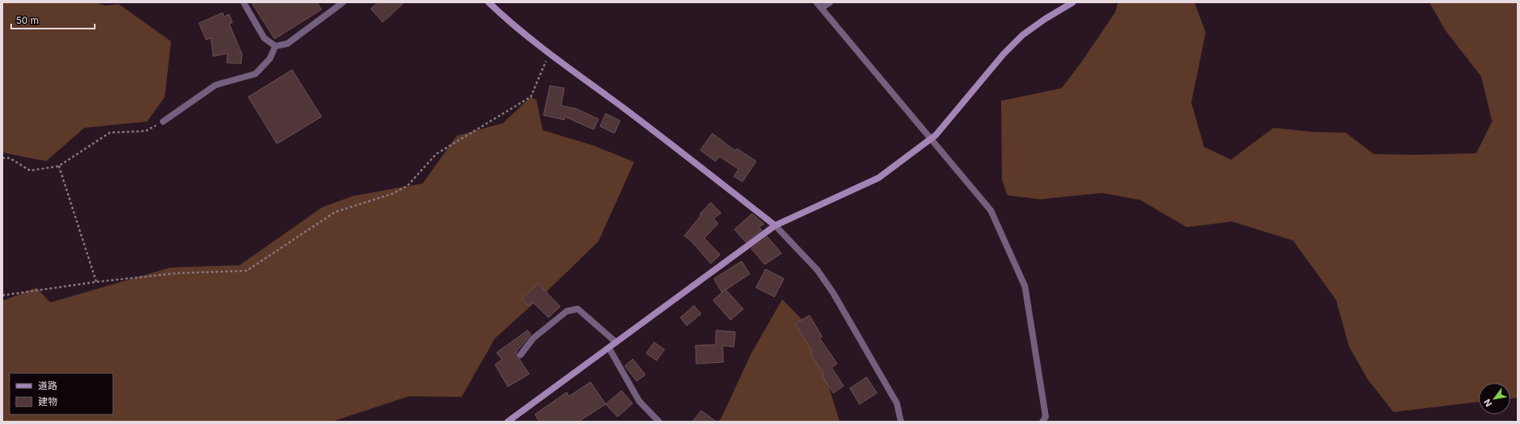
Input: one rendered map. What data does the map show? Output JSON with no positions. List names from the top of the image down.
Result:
{
  "legend": ["道路", "建物"],
  "scale_bar": "50 m",
  "north": "bottom left"
}
